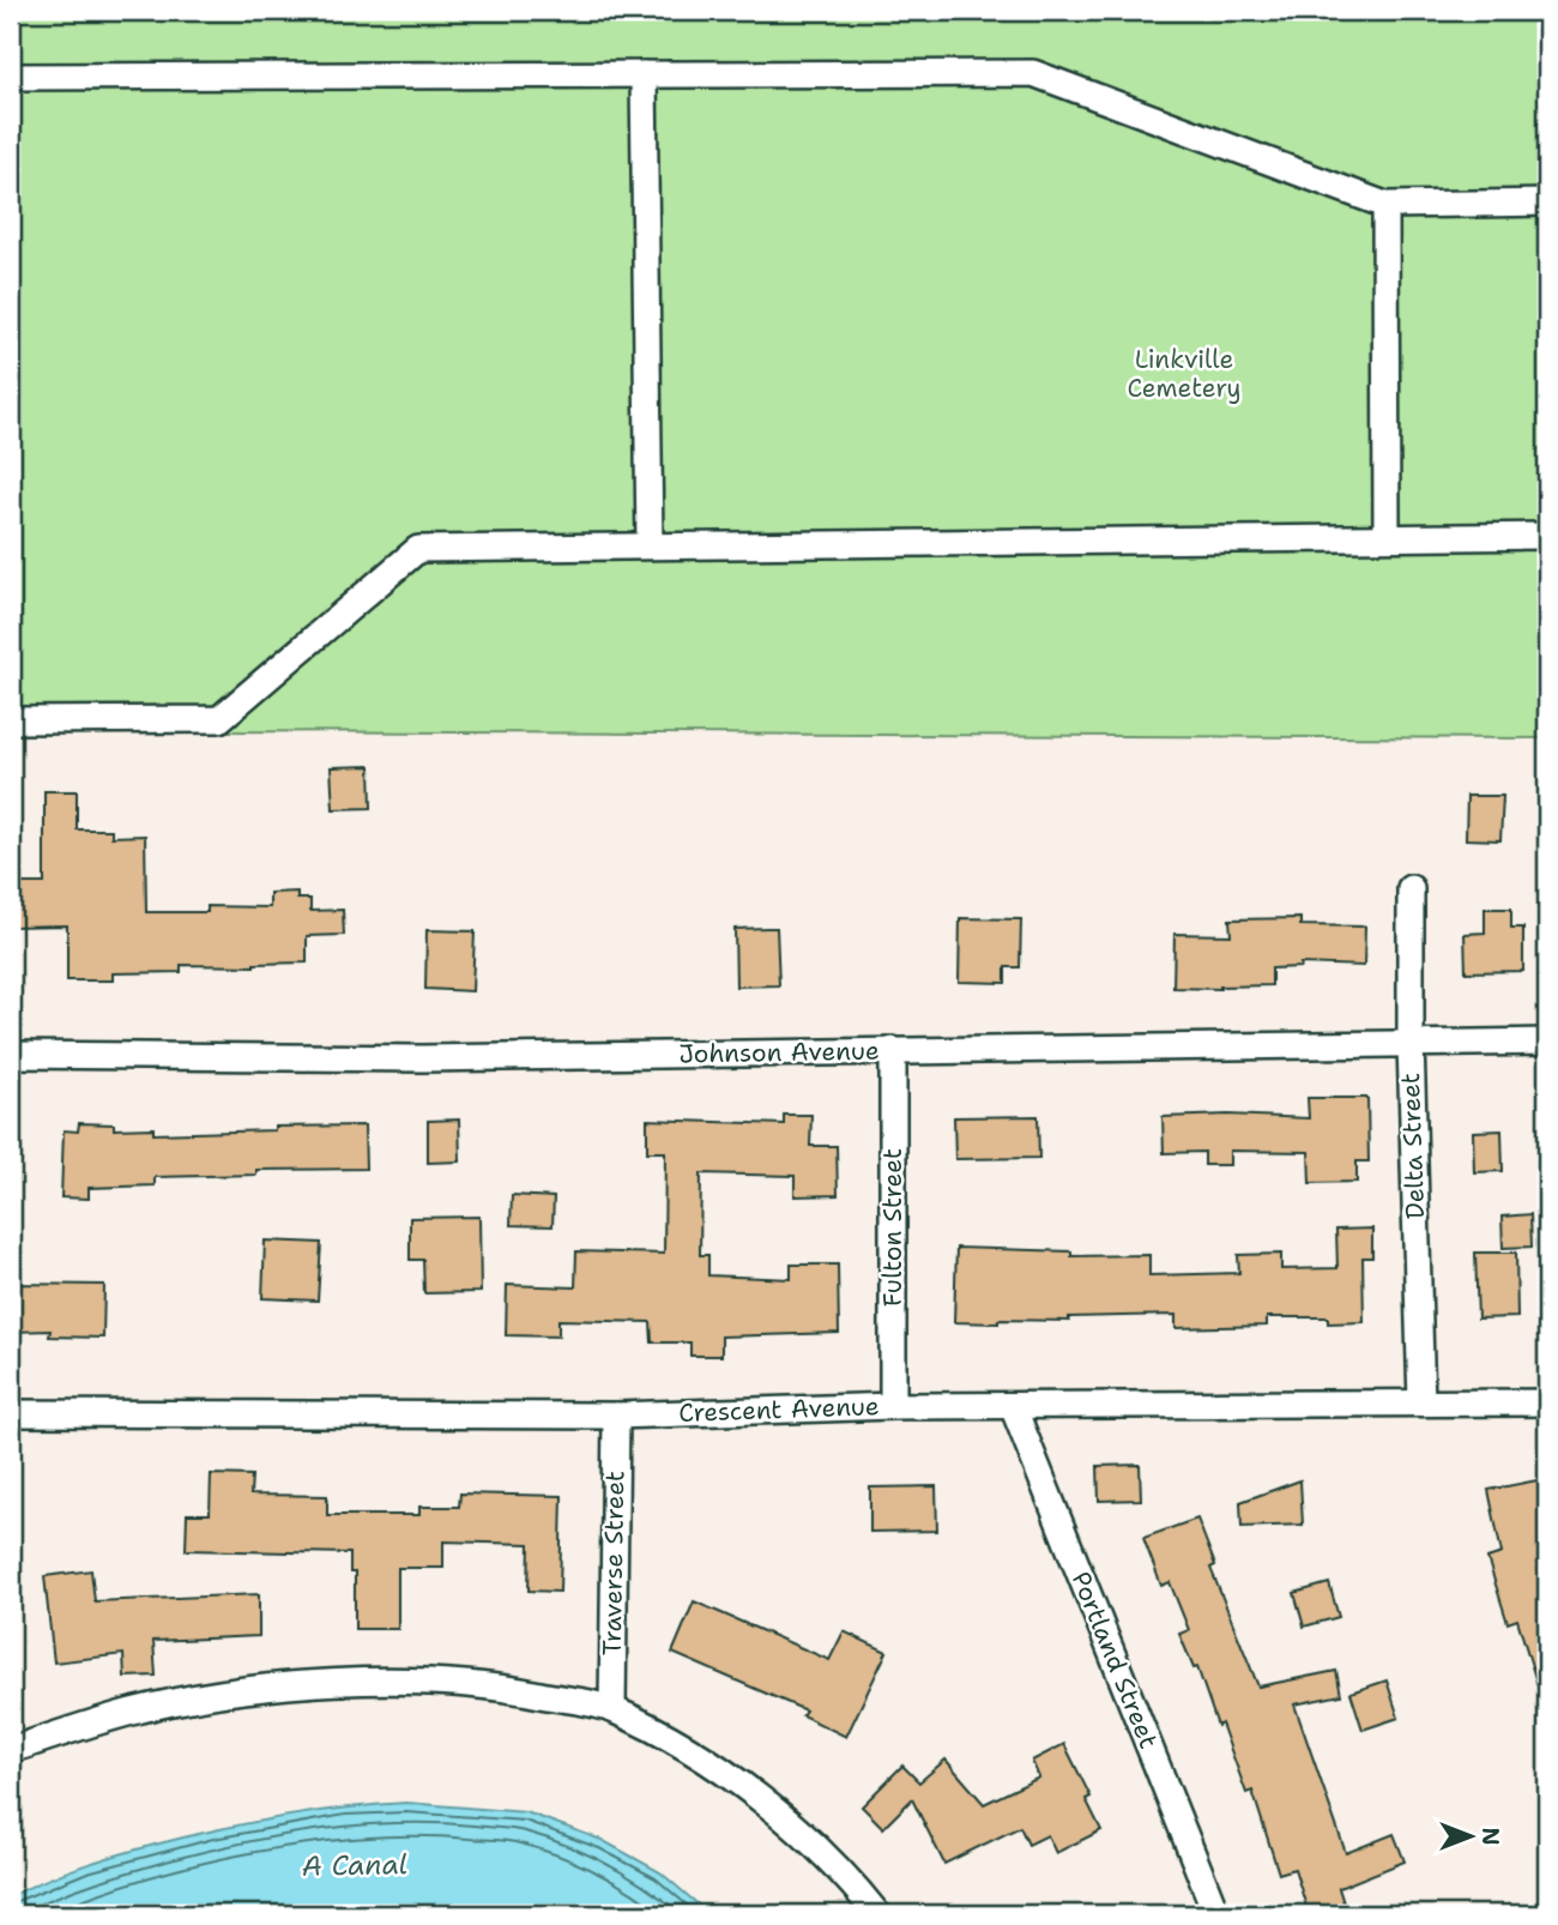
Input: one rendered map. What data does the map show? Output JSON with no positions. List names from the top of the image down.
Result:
{
  "streets": {
    "street": [
      "Johnson Avenue",
      "Delta Street",
      "Fulton Street",
      "Crescent Avenue",
      "Traverse Street",
      "Portland Street"
    ]
  },
  "crossings": [
    ["Johnson Avenue", "Delta Street"],
    ["Johnson Avenue", "Fulton Street"],
    ["Delta Street", "Crescent Avenue"],
    ["Fulton Street", "Crescent Avenue"],
    ["Crescent Avenue", "Traverse Street"],
    ["Crescent Avenue", "Portland Street"]
  ],
  "water": ["A Canal"],
  "parks": ["Linkville Cemetery"],
  "north": "right"
}
